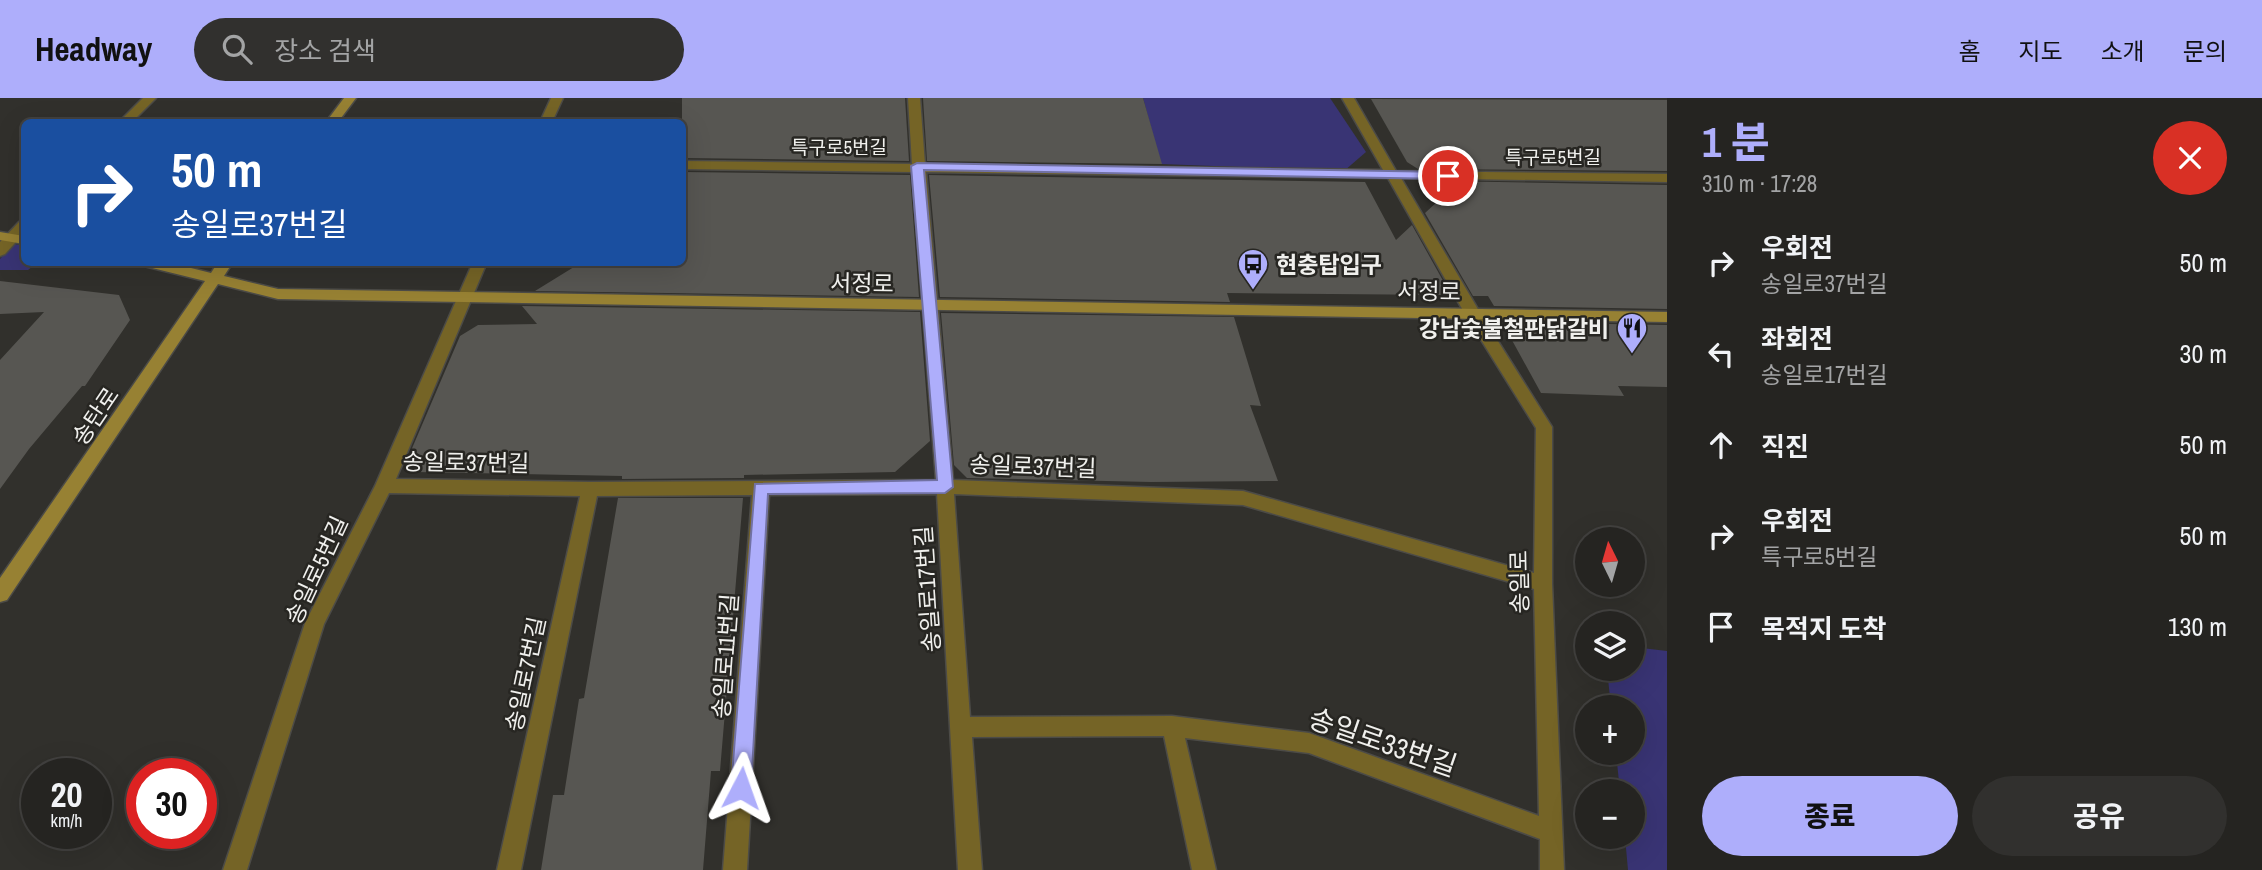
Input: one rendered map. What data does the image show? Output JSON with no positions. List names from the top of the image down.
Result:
{
  "streets": {
    "street": [
      "특구로5번길",
      "서정로",
      "송탄로",
      "송일로37번길",
      "송일로5번길",
      "송일로",
      "송일로17번길",
      "송일로11번길",
      "송일로7번길",
      "송일로33번길"
    ]
  },
  "crossings": [
    ["특구로5번길", "송일로"],
    ["특구로5번길", "송일로17번길"],
    ["서정로", "송탄로"],
    ["서정로", "송일로5번길"],
    ["서정로", "송일로"],
    ["서정로", "송일로17번길"],
    ["송일로37번길", "송일로5번길"],
    ["송일로37번길", "송일로"],
    ["송일로37번길", "송일로17번길"],
    ["송일로37번길", "송일로11번길"],
    ["송일로37번길", "송일로7번길"],
    ["송일로", "송일로33번길"],
    ["송일로17번길", "송일로33번길"]
  ],
  "places": {
    "bus stop": ["현충탑입구"],
    "restaurant": ["강남숯불철판닭갈비"]
  },
  "north": "top",
  "page": {
    "header": "Headway",
    "search": "장소 검색",
    "nav": [
      "홈",
      "지도",
      "소개",
      "문의"
    ],
    "heading": ["1 분", "310 m · 17:28"],
    "turn": ["50 m", "송일로37번길"],
    "list": [
      {
        "name": "우회전",
        "note": "송일로37번길",
        "value": "50 m"
      },
      {
        "name": "좌회전",
        "note": "송일로17번길",
        "value": "30 m"
      },
      {
        "name": "직진",
        "value": "50 m"
      },
      {
        "name": "우회전",
        "note": "특구로5번길",
        "value": "50 m"
      },
      {
        "name": "목적지 도착",
        "value": "130 m"
      }
    ],
    "map_buttons": ["+", "−"],
    "speed": "20 km/h",
    "limit": "30",
    "buttons": ["종료", "공유"]
  }
}
